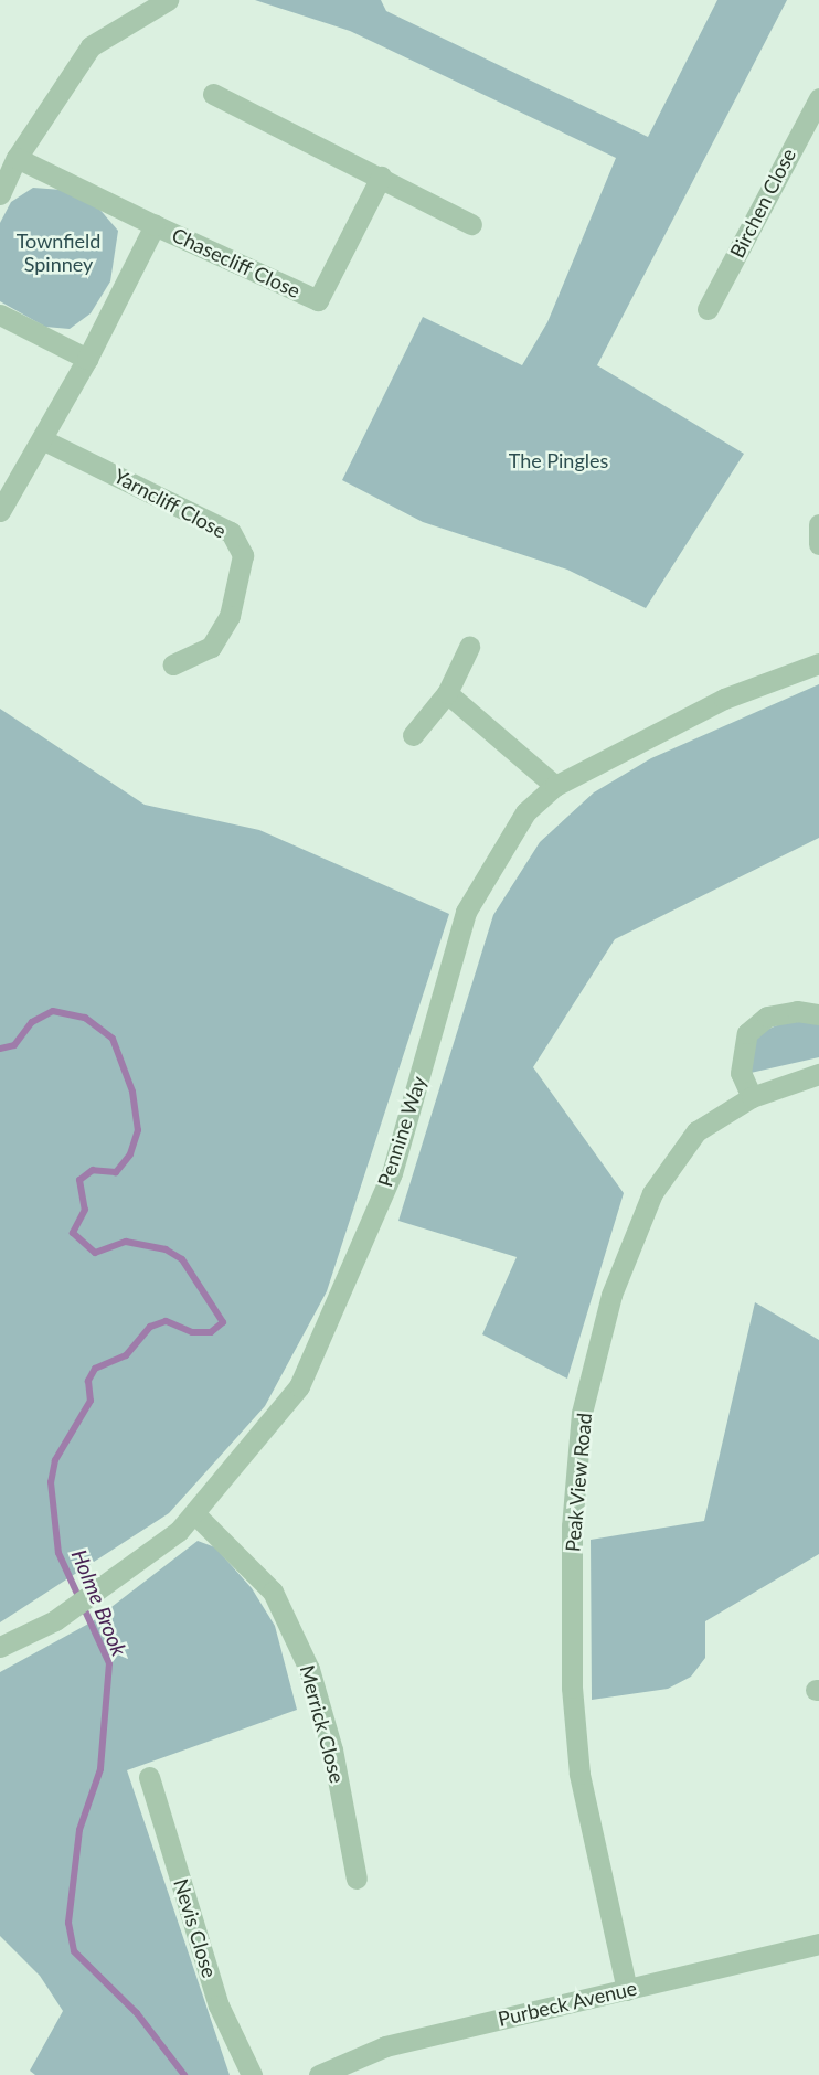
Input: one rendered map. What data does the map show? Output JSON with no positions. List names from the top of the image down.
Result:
{
  "streets": {
    "street": [
      "Birchen Close",
      "Chasecliff Close",
      "Yarncliff Close",
      "Pennine Way",
      "Peak View Road",
      "Merrick Close",
      "Nevis Close",
      "Purbeck Avenue"
    ]
  },
  "crossings": [
    ["Pennine Way", "Merrick Close"],
    ["Peak View Road", "Purbeck Avenue"]
  ],
  "water": ["Holme Brook"],
  "parks": ["Townfield Spinney", "The Pingles"]
}
